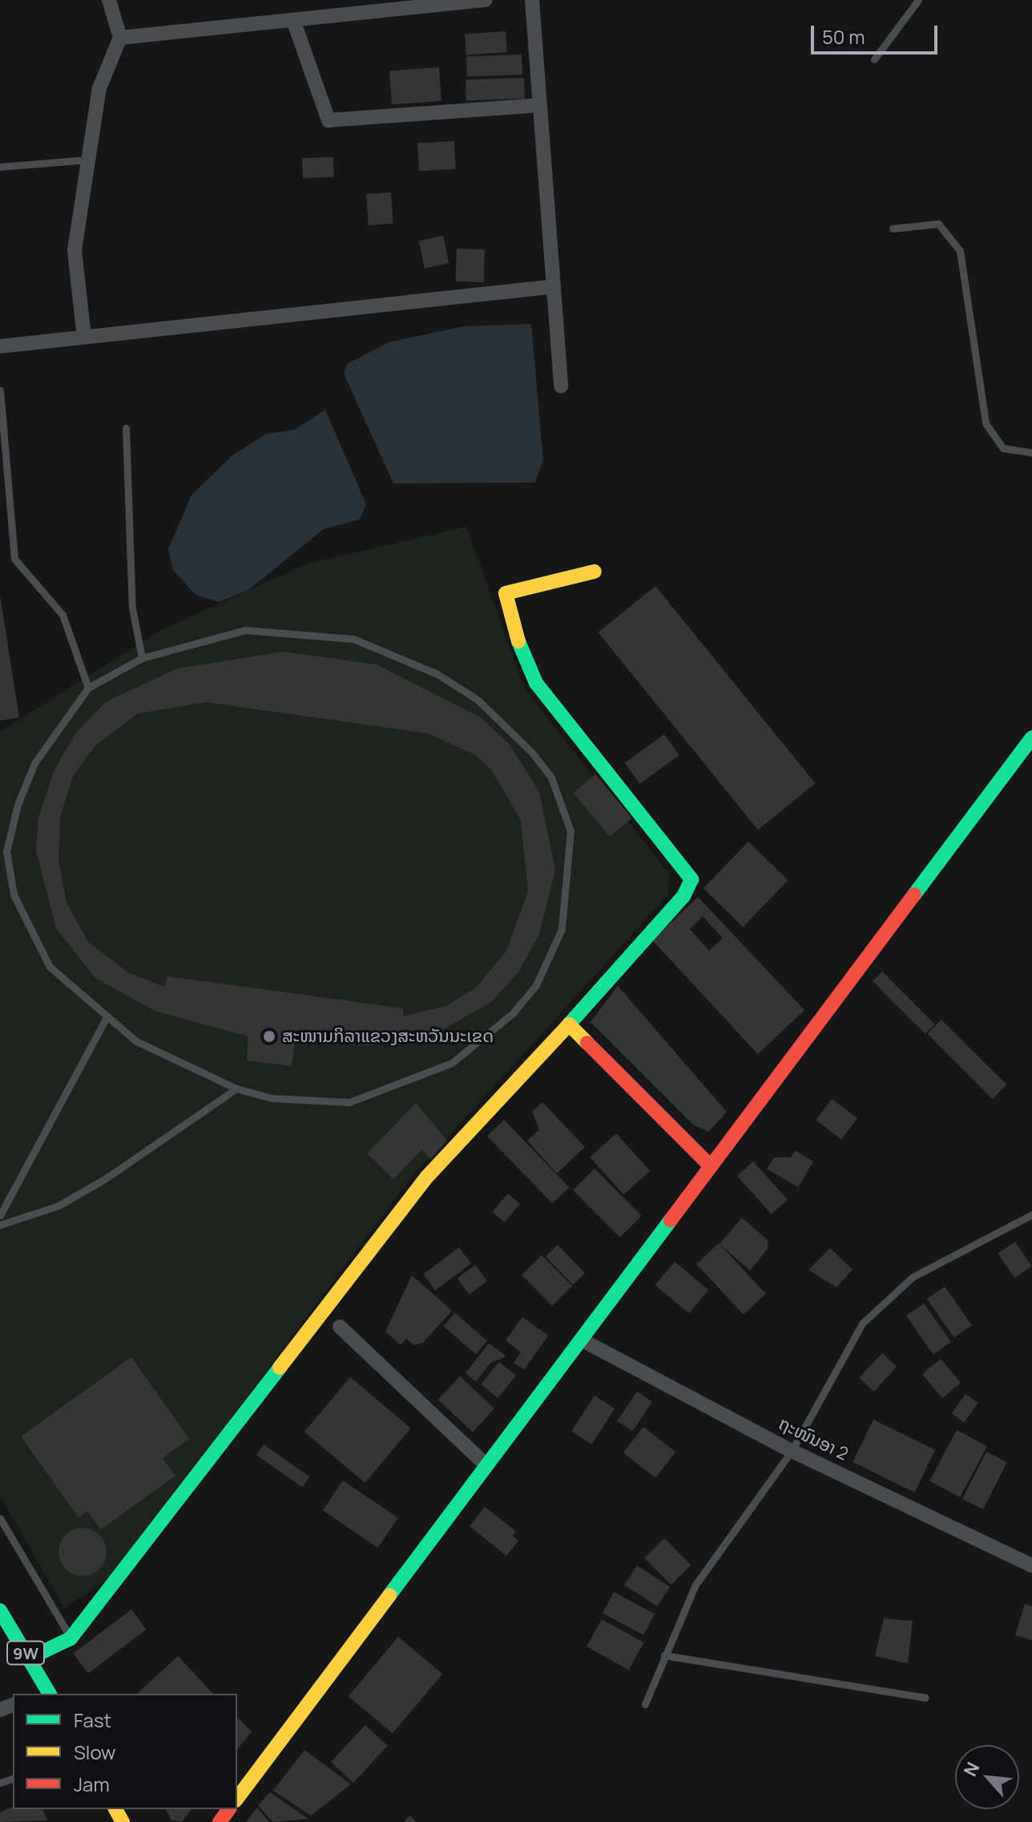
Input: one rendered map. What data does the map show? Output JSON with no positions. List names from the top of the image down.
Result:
{
  "streets": {
    "street": ["ຖະໜົນອາ 2", "9W"]
  },
  "places": ["ສະໜາມກິລາແຂວງສະຫວັນນະເຂດ"],
  "legend": ["Fast", "Slow", "Jam"],
  "scale_bar": "50 m",
  "north": "top left"
}
